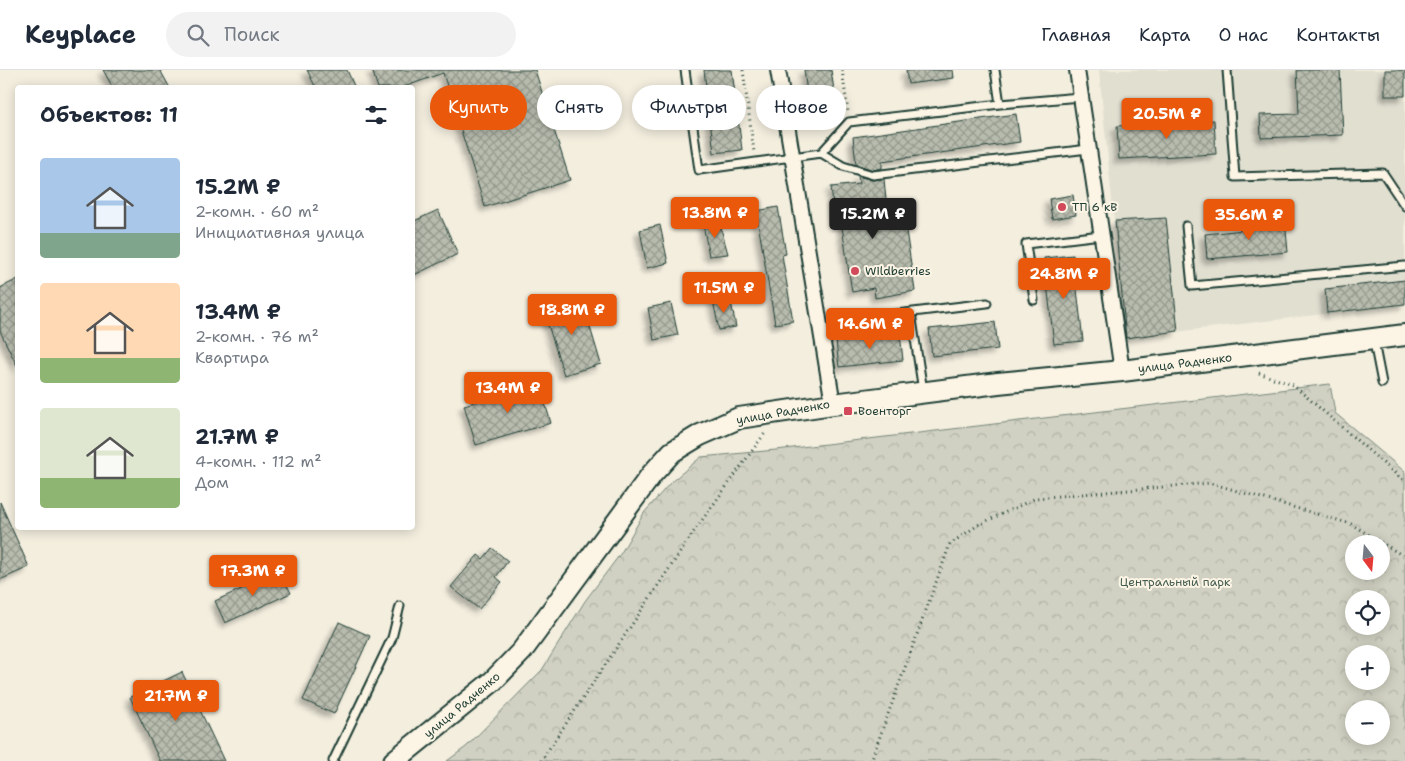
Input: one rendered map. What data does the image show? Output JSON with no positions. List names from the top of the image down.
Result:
{
  "streets": {
    "street": ["улица Радченко"]
  },
  "parks": ["Центральный парк"],
  "places": {
    "other": ["ТП 6 кВ", "Wildberries"],
    "transit": ["Военторг"]
  },
  "north": "bottom",
  "page": {
    "header": "Keyplace",
    "search": "Поиск",
    "nav": [
      "Главная",
      "Карта",
      "О нас",
      "Контакты"
    ],
    "chip": [
      "Купить",
      "Снять",
      "Фильтры",
      "Новое"
    ],
    "heading": "Объектов: 11",
    "price": [
      "20.5M ₽",
      "13.8M ₽",
      "15.2M ₽",
      "35.6M ₽",
      "24.8M ₽",
      "11.5M ₽",
      "18.8M ₽",
      "14.6M ₽",
      "13.4M ₽",
      "17.3M ₽",
      "21.7M ₽"
    ],
    "list": [
      {
        "name": "15.2M ₽",
        "note": "2-комн. · 60 m² · Инициативная улица"
      },
      {
        "name": "13.4M ₽",
        "note": "2-комн. · 76 m² · Квартира"
      },
      {
        "name": "21.7M ₽",
        "note": "4-комн. · 112 m² · Дом"
      }
    ],
    "map_buttons": ["+", "−"]
  }
}
